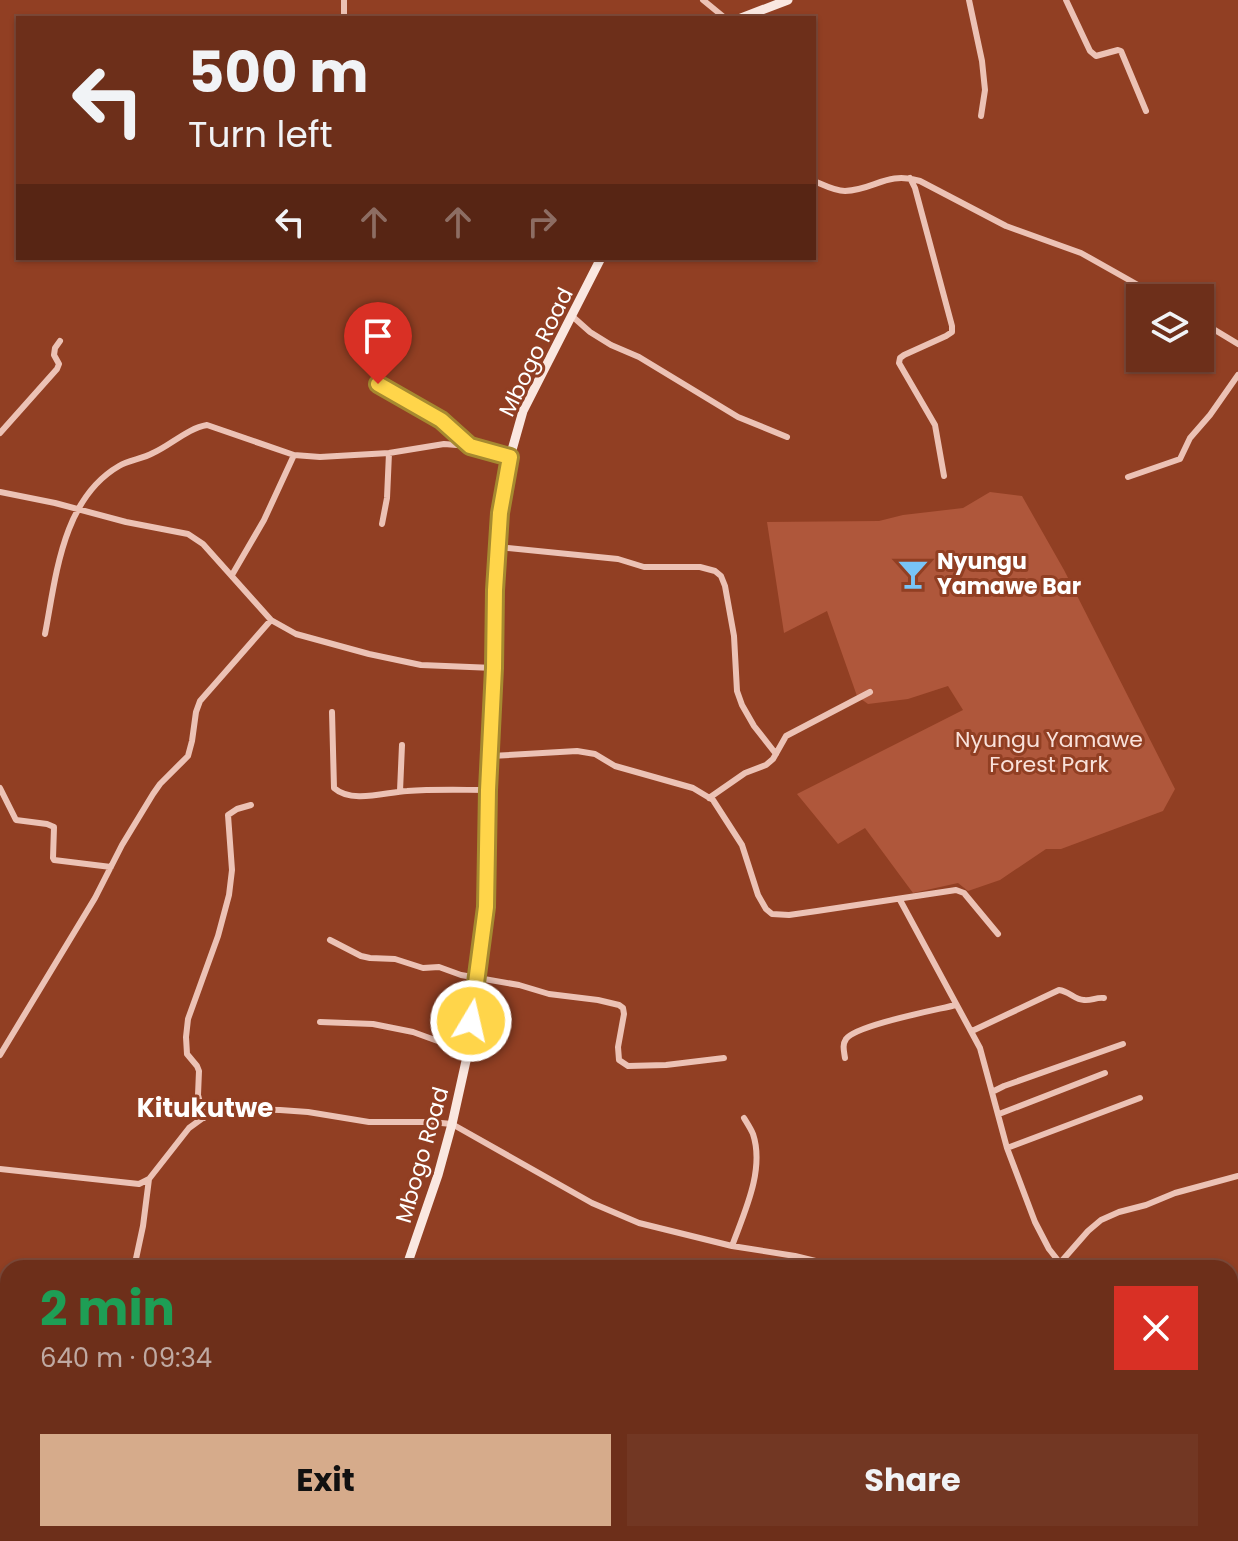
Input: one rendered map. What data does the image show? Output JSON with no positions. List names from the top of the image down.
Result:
{
  "streets": {
    "main road": ["Mbogo Road"]
  },
  "districts": ["Kitukutwe"],
  "parks": ["Nyungu Yamawe Forest Park"],
  "places": {
    "bar": ["Nyungu Yamawe Bar"]
  },
  "page": {
    "turn": ["500 m", "Turn left"],
    "heading": ["2 min", "640 m · 09:34"],
    "buttons": ["Exit", "Share"]
  }
}
